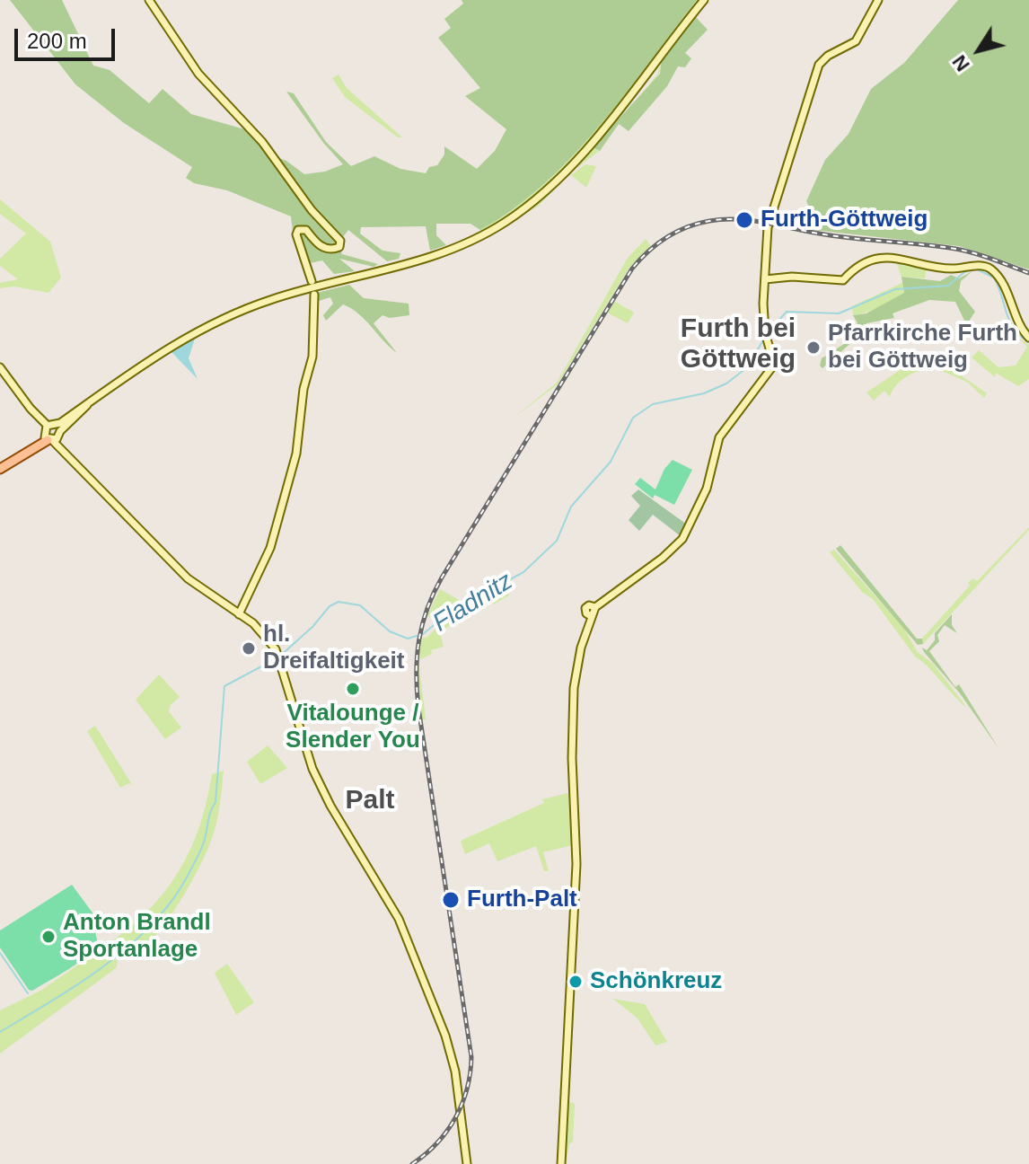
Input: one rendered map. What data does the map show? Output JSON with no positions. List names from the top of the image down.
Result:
{
  "districts": ["Furth bei Göttweig", "Palt"],
  "water": ["Fladnitz"],
  "places": [
    "Furth-Göttweig",
    "Pfarrkirche Furth bei Göttweig",
    "hl. Dreifaltigkeit",
    "Vitalounge / Slender You",
    "Furth-Palt",
    "Anton Brandl Sportanlage",
    "Schönkreuz"
  ],
  "scale_bar": "200 m",
  "north": "bottom left"
}
